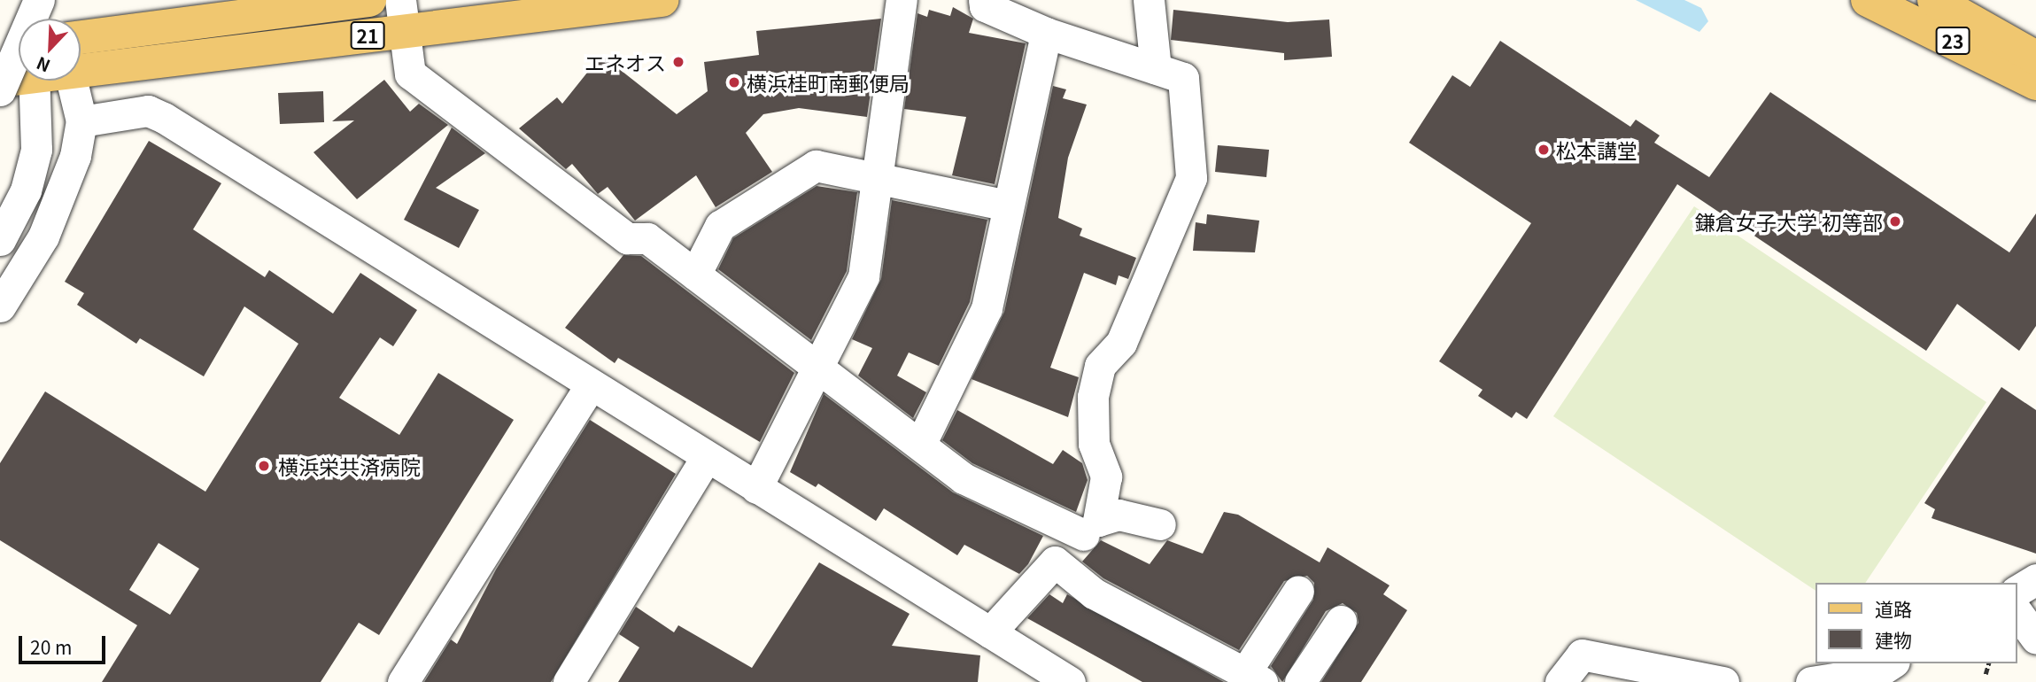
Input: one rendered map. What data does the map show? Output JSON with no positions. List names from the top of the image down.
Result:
{
  "streets": {
    "main road": ["21", "23"]
  },
  "places": [
    "エネオス",
    "横浜桂町南郵便局",
    "松本講堂",
    "鎌倉女子大学 初等部",
    "横浜栄共済病院"
  ],
  "legend": ["道路", "建物"],
  "scale_bar": "20 m",
  "north": "bottom left"
}
